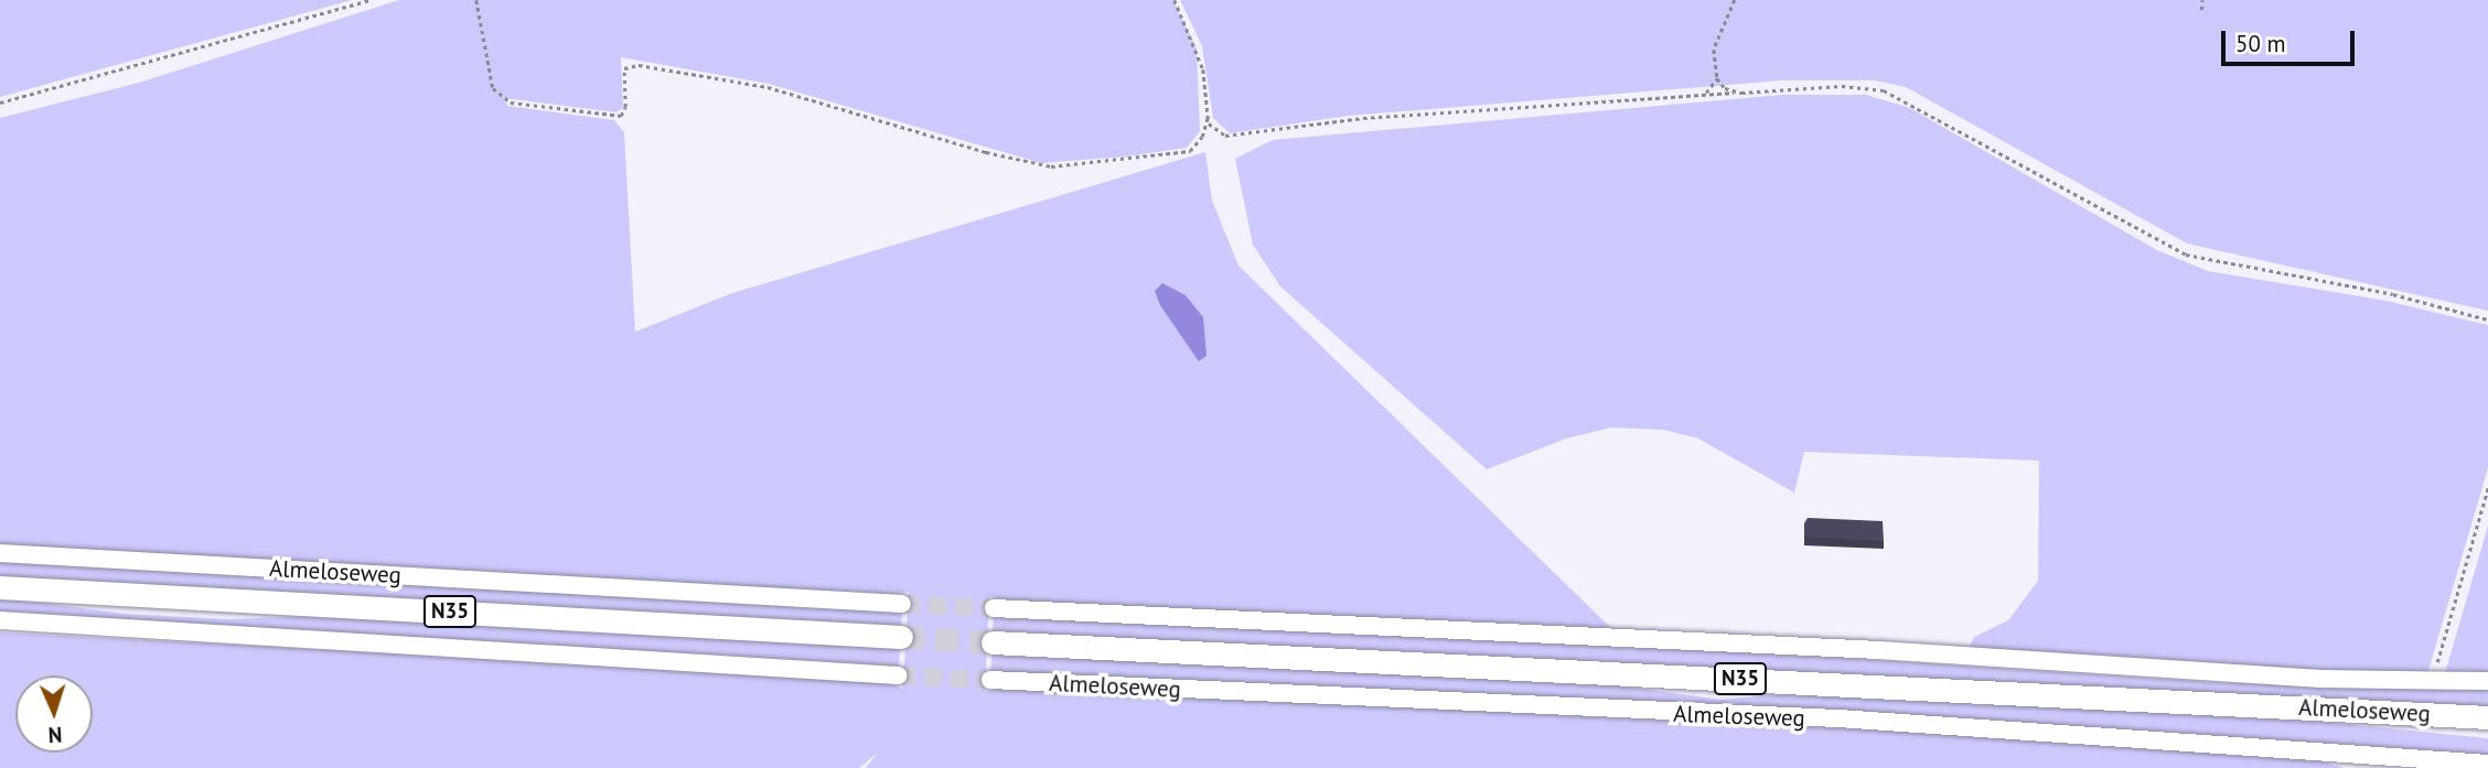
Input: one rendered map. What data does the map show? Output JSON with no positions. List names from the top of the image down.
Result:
{
  "streets": {
    "main road": ["Almeloseweg", "N35"]
  },
  "scale_bar": "50 m",
  "north": "bottom"
}
